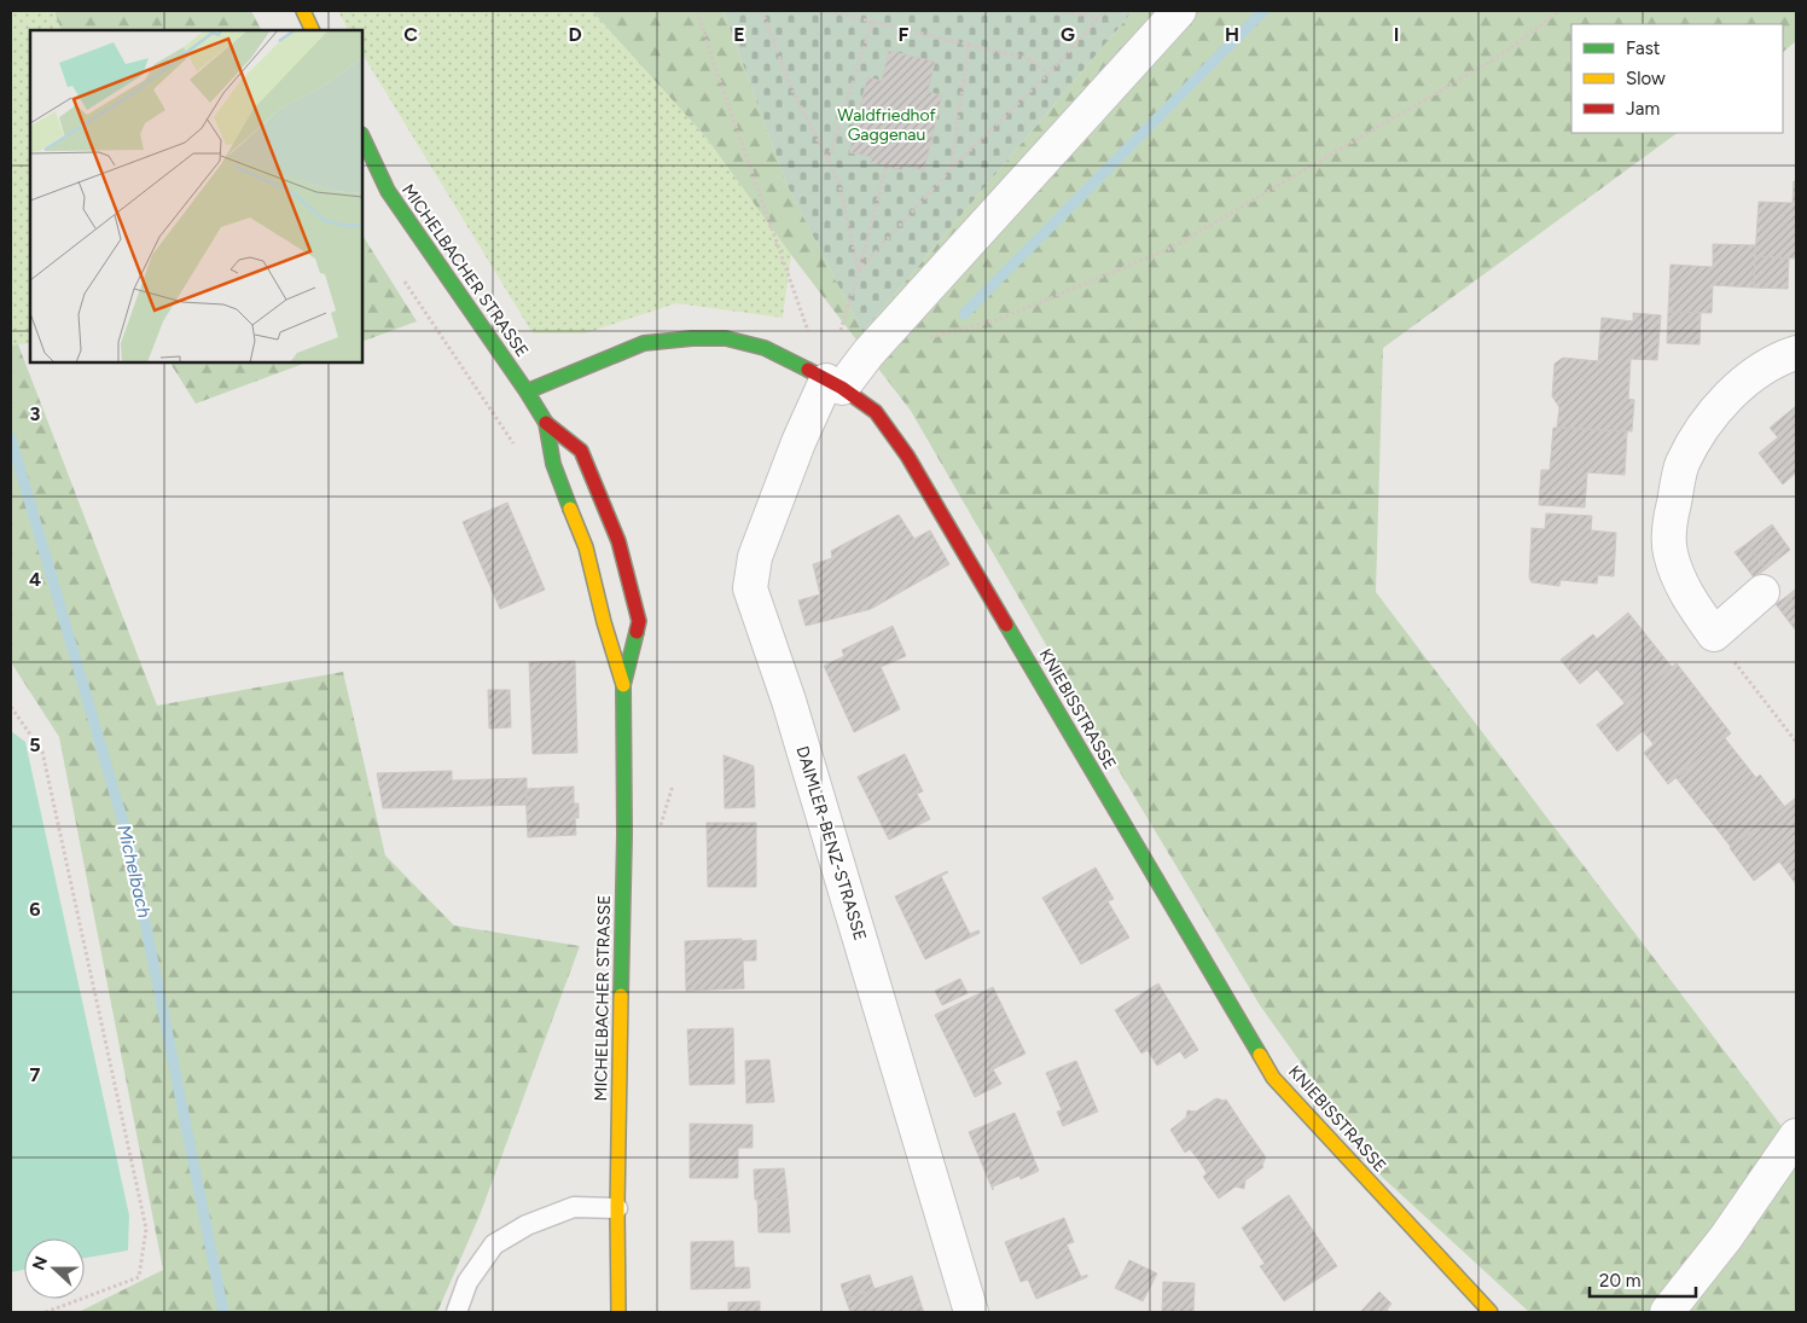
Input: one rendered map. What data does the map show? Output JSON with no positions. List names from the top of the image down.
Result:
{
  "streets": {
    "main road": ["MICHELBACHER STRASSE", "KNIEBISSTRASSE"],
    "street": ["DAIMLER-BENZ-STRASSE"]
  },
  "crossings": [
    ["MICHELBACHER STRASSE", "KNIEBISSTRASSE"],
    ["KNIEBISSTRASSE", "DAIMLER-BENZ-STRASSE"]
  ],
  "water": ["Michelbach"],
  "parks": ["Waldfriedhof Gaggenau"],
  "legend": ["Fast", "Slow", "Jam"],
  "scale_bar": "20 m",
  "north": "left",
  "grid": {
    "columns": [
      "C",
      "D",
      "E",
      "F",
      "G",
      "H",
      "I"
    ],
    "rows": [
      "3",
      "4",
      "5",
      "6",
      "7"
    ]
  }
}
